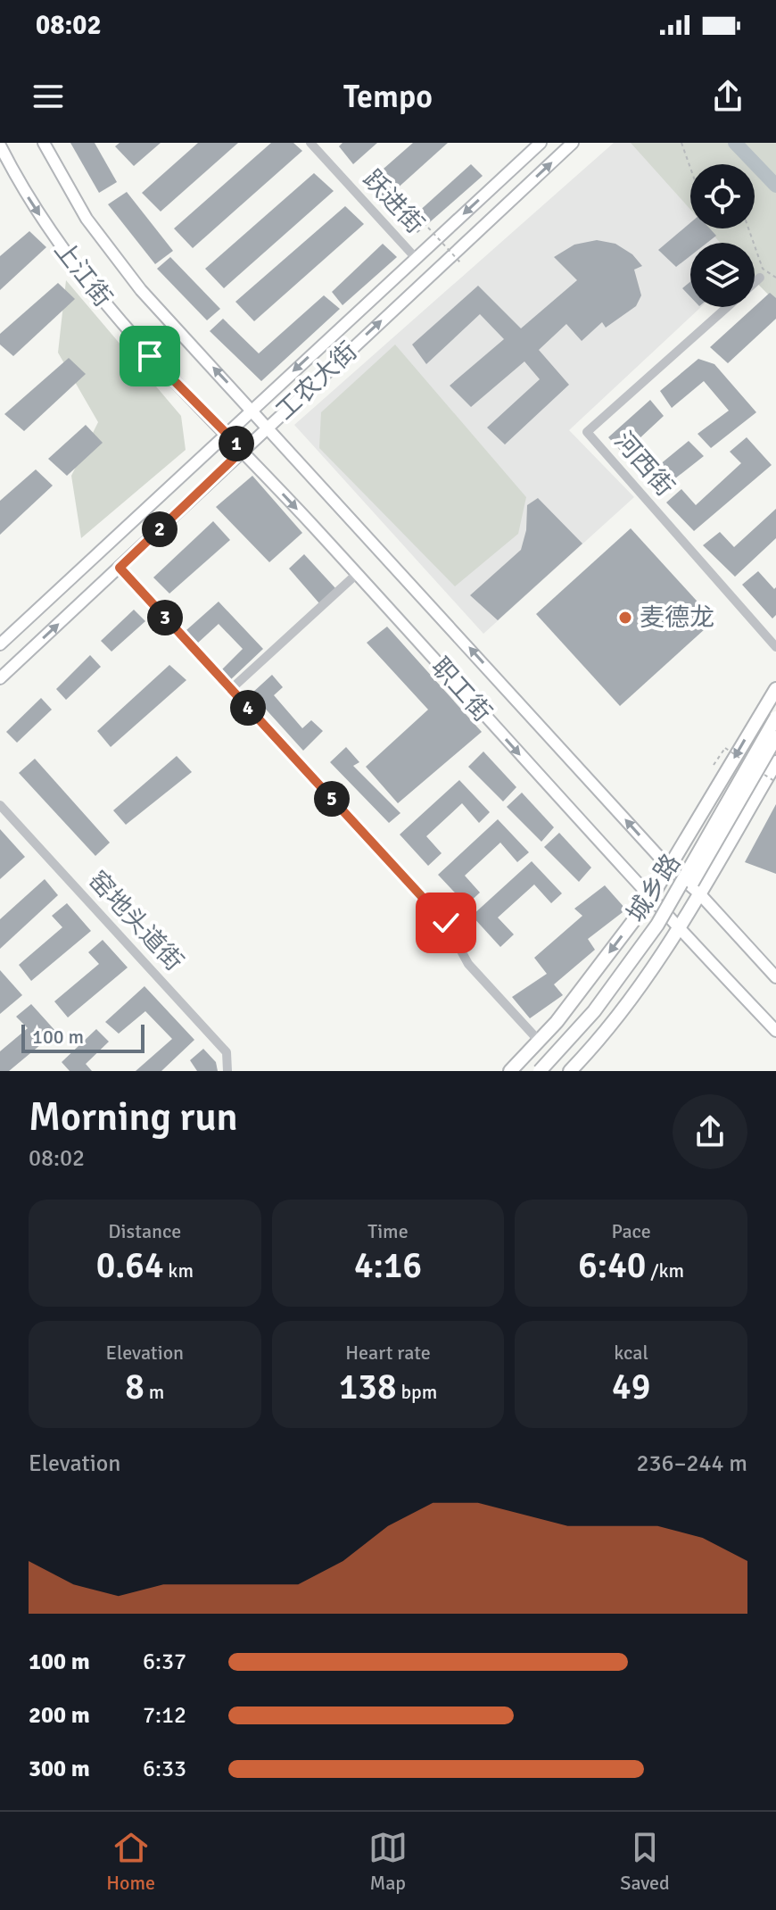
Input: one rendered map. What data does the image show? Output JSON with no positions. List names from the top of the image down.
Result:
{
  "streets": {
    "highway": ["城乡路"],
    "main road": ["上江街", "工农大街", "职工街"],
    "street": ["跃进街", "河西街", "窑地头道街"]
  },
  "crossings": [
    ["跃进街", "工农大街"],
    ["上江街", "工农大街"],
    ["上江街", "职工街"],
    ["工农大街", "职工街"],
    ["职工街", "城乡路"]
  ],
  "places": ["麦德龙"],
  "scale_bar": "100 m",
  "page": {
    "status": "08:02",
    "header": "Tempo",
    "pins": [
      "1",
      "2",
      "3",
      "4",
      "5"
    ],
    "scale": "100 m",
    "heading": ["Morning run", "08:02"],
    "stats": [
      ["Distance", "0.64 km"],
      ["Time", "4:16"],
      ["Pace", "6:40 /km"],
      ["Elevation", "8 m"],
      ["Heart rate", "138 bpm"],
      ["kcal", "49"]
    ],
    "chart": ["Elevation", "236–244 m"],
    "list": [
      {
        "name": "100 m",
        "note": "6:37"
      },
      {
        "name": "200 m",
        "note": "7:12"
      },
      {
        "name": "300 m",
        "note": "6:33"
      }
    ],
    "tabs": ["Home", "Map", "Saved"]
  }
}
